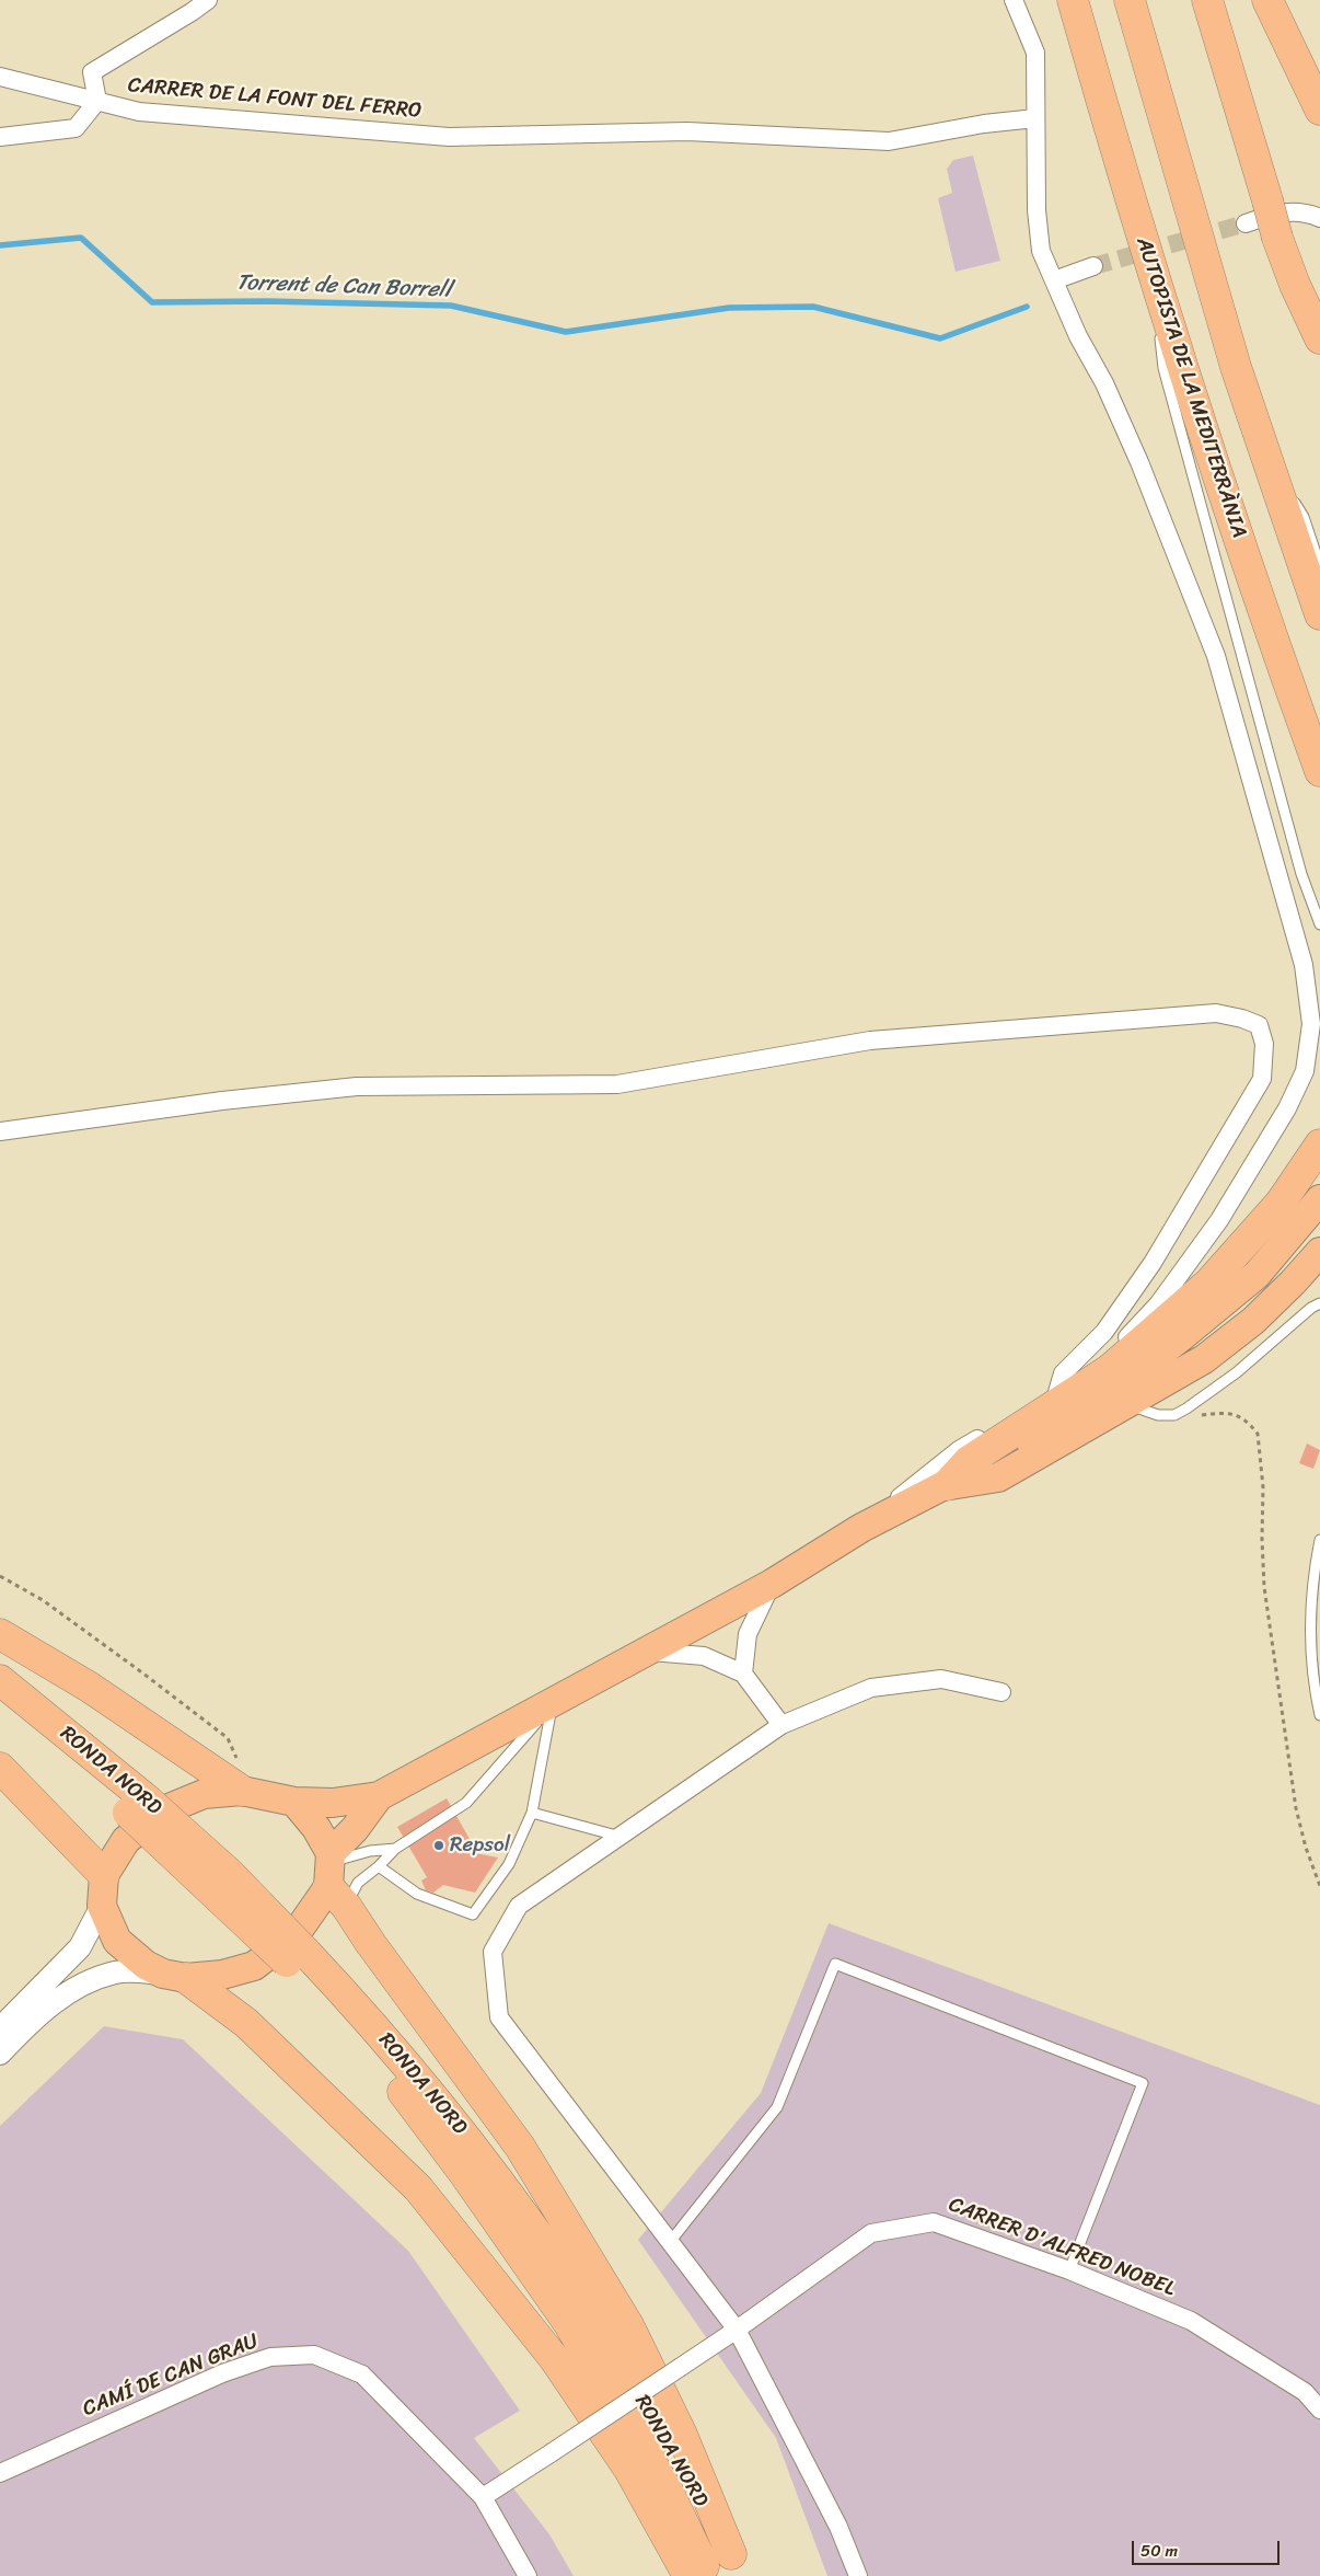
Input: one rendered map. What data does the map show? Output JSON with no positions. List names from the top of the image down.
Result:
{
  "streets": {
    "highway": ["AUTOPISTA DE LA MEDITERRÀNIA", "RONDA NORD"],
    "street": ["CARRER DE LA FONT DEL FERRO", "CARRER D'ALFRED NOBEL", "CAMÍ DE CAN GRAU"]
  },
  "crossings": [
    ["CARRER D'ALFRED NOBEL", "CAMÍ DE CAN GRAU"]
  ],
  "water": ["Torrent de Can Borrell"],
  "places": ["Repsol"],
  "scale_bar": "50 m"
}
